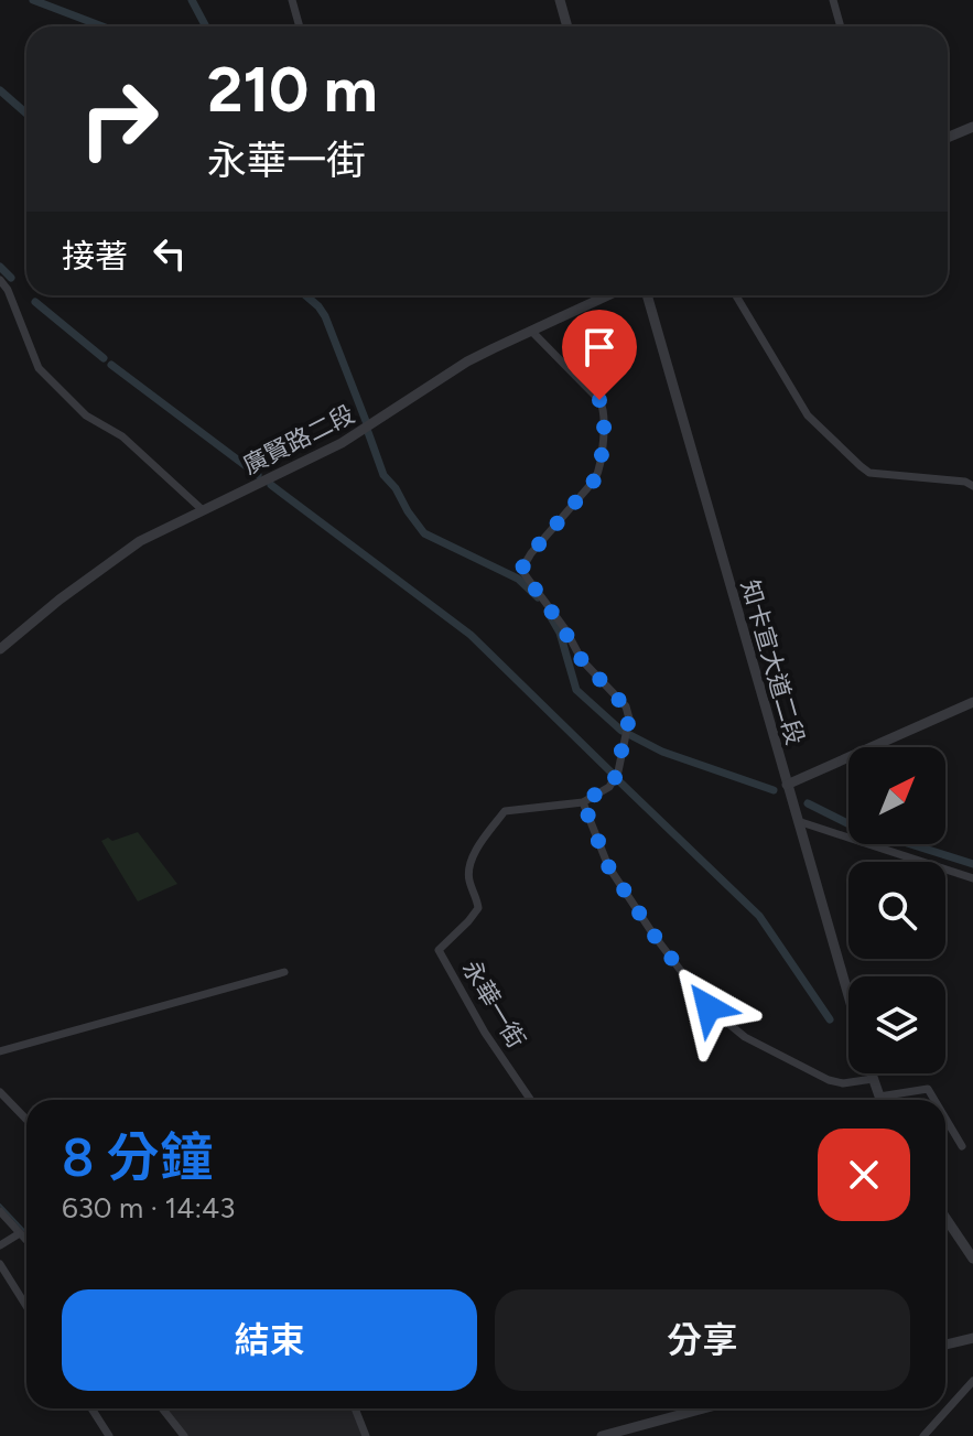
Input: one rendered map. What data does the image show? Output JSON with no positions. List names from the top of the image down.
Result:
{
  "streets": {
    "street": ["廣賢路二段", "知卡宣大道二段", "永華一街"]
  },
  "north": "top right",
  "page": {
    "turn": ["210 m", "永華一街"],
    "then": "接著",
    "heading": ["8 分鐘", "630 m · 14:43"],
    "buttons": ["結束", "分享"]
  }
}
